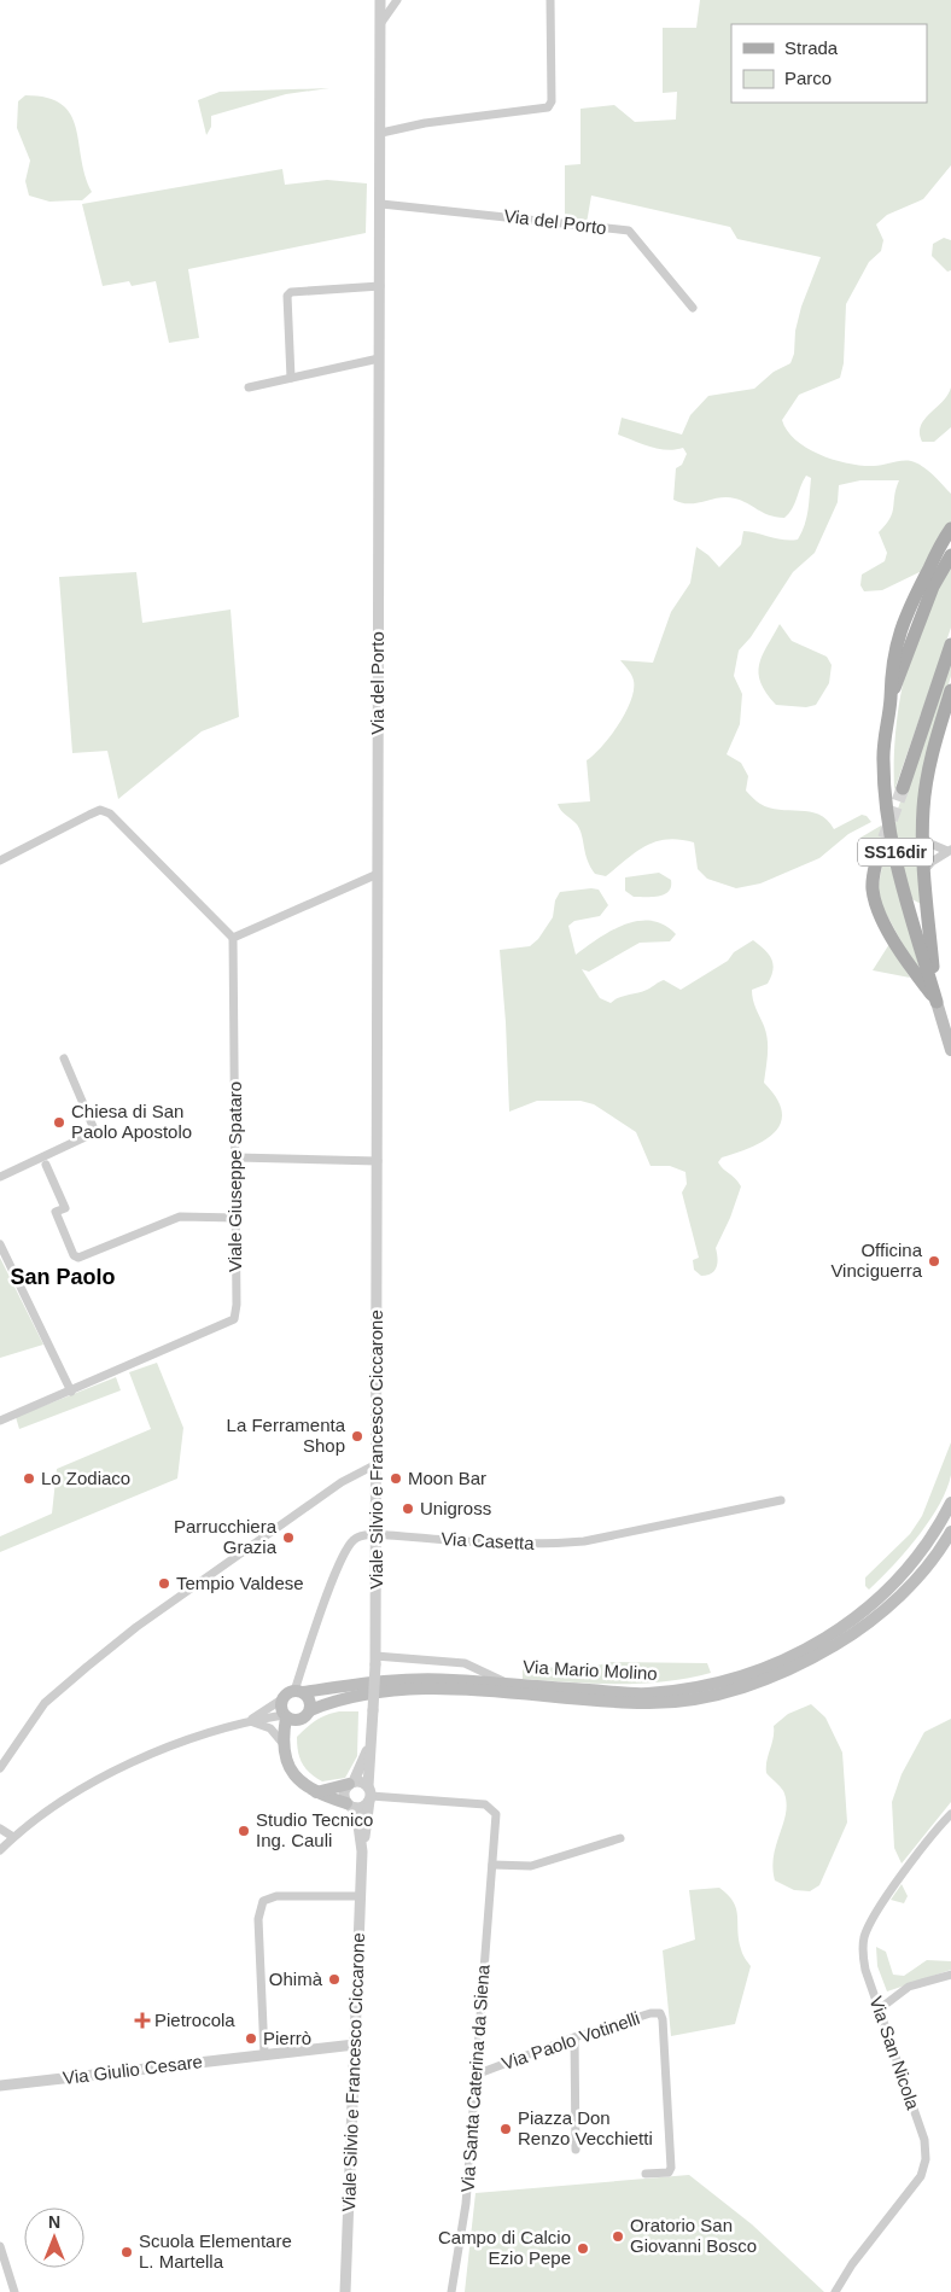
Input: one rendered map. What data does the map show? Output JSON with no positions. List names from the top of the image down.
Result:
{
  "streets": {
    "main road": ["SS16dir", "Via Mario Molino"],
    "street": [
      "Via del Porto",
      "Viale Giuseppe Spataro",
      "Viale Silvio e Francesco Ciccarone",
      "Via Casetta",
      "Via Paolo Votinelli",
      "Via San Nicola",
      "Via Giulio Cesare",
      "Via Santa Caterina da Siena"
    ]
  },
  "crossings": [
    ["Via del Porto", "Viale Silvio e Francesco Ciccarone"],
    ["Viale Silvio e Francesco Ciccarone", "Via Casetta"],
    ["Viale Silvio e Francesco Ciccarone", "Via Giulio Cesare"],
    ["Viale Silvio e Francesco Ciccarone", "Via Santa Caterina da Siena"],
    ["Via Casetta", "Via Mario Molino"],
    ["Via Paolo Votinelli", "Via Santa Caterina da Siena"]
  ],
  "districts": ["San Paolo"],
  "places": {
    "other": [
      "Chiesa di San Paolo Apostolo",
      "Officina Vinciguerra",
      "La Ferramenta Shop",
      "Lo Zodiaco",
      "Moon Bar",
      "Unigross",
      "Parrucchiera Grazia",
      "Tempio Valdese",
      "Studio Tecnico Ing. Cauli",
      "Ohimà",
      "Pierrò",
      "Piazza Don Renzo Vecchietti",
      "Oratorio San Giovanni Bosco",
      "Campo di Calcio Ezio Pepe",
      "Scuola Elementare L. Martella"
    ],
    "health": ["Pietrocola"]
  },
  "legend": ["Strada", "Parco"],
  "north": "top"
}
